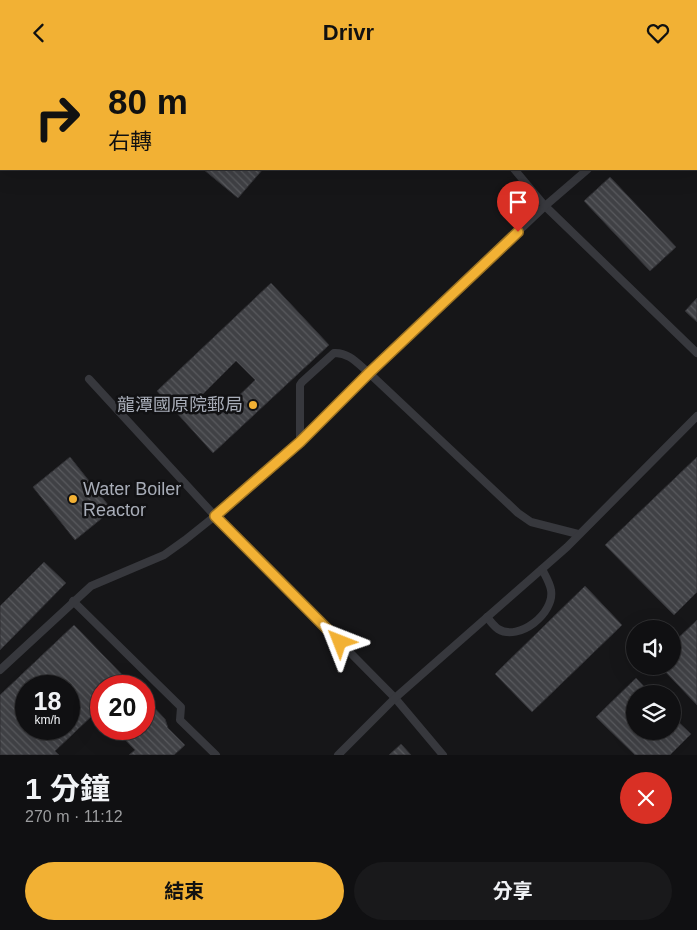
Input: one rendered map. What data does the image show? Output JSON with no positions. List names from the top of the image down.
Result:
{
  "places": ["龍潭國原院郵局", "Water Boiler Reactor"],
  "page": {
    "header": "Drivr",
    "turn": ["80 m", "右轉"],
    "speed": "18 km/h",
    "limit": "20",
    "heading": ["1 分鐘", "270 m · 11:12"],
    "buttons": ["結束", "分享"]
  }
}
